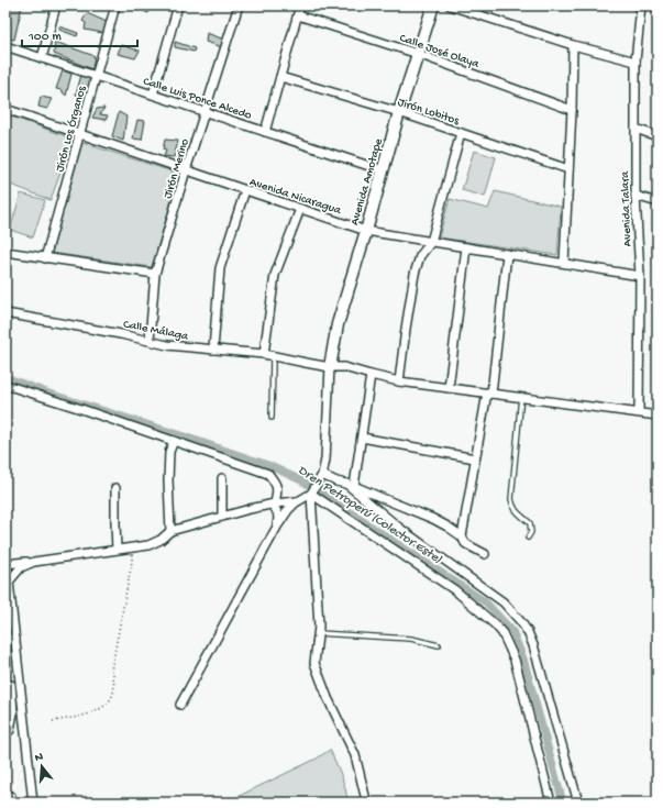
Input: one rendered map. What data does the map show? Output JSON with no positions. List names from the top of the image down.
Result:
{
  "streets": {
    "street": [
      "Calle José Olaya",
      "Calle Luis Ponce Alcedo",
      "Jirón Lobitos",
      "Jirón Los Órganos",
      "Jirón Merino",
      "Avenida Amotape",
      "Avenida Nicaragua",
      "Avenida Talara",
      "Calle Málaga"
    ]
  },
  "crossings": [
    ["Calle José Olaya", "Avenida Amotape"],
    ["Calle Luis Ponce Alcedo", "Jirón Los Órganos"],
    ["Calle Luis Ponce Alcedo", "Jirón Merino"],
    ["Calle Luis Ponce Alcedo", "Avenida Amotape"],
    ["Jirón Lobitos", "Avenida Amotape"],
    ["Jirón Los Órganos", "Avenida Nicaragua"],
    ["Jirón Merino", "Avenida Nicaragua"],
    ["Jirón Merino", "Calle Málaga"],
    ["Avenida Amotape", "Avenida Nicaragua"],
    ["Avenida Amotape", "Calle Málaga"],
    ["Avenida Nicaragua", "Avenida Talara"],
    ["Avenida Talara", "Calle Málaga"]
  ],
  "water": ["Dren Petroperú (Colector Este)"],
  "scale_bar": "100 m",
  "north": "top"
}
